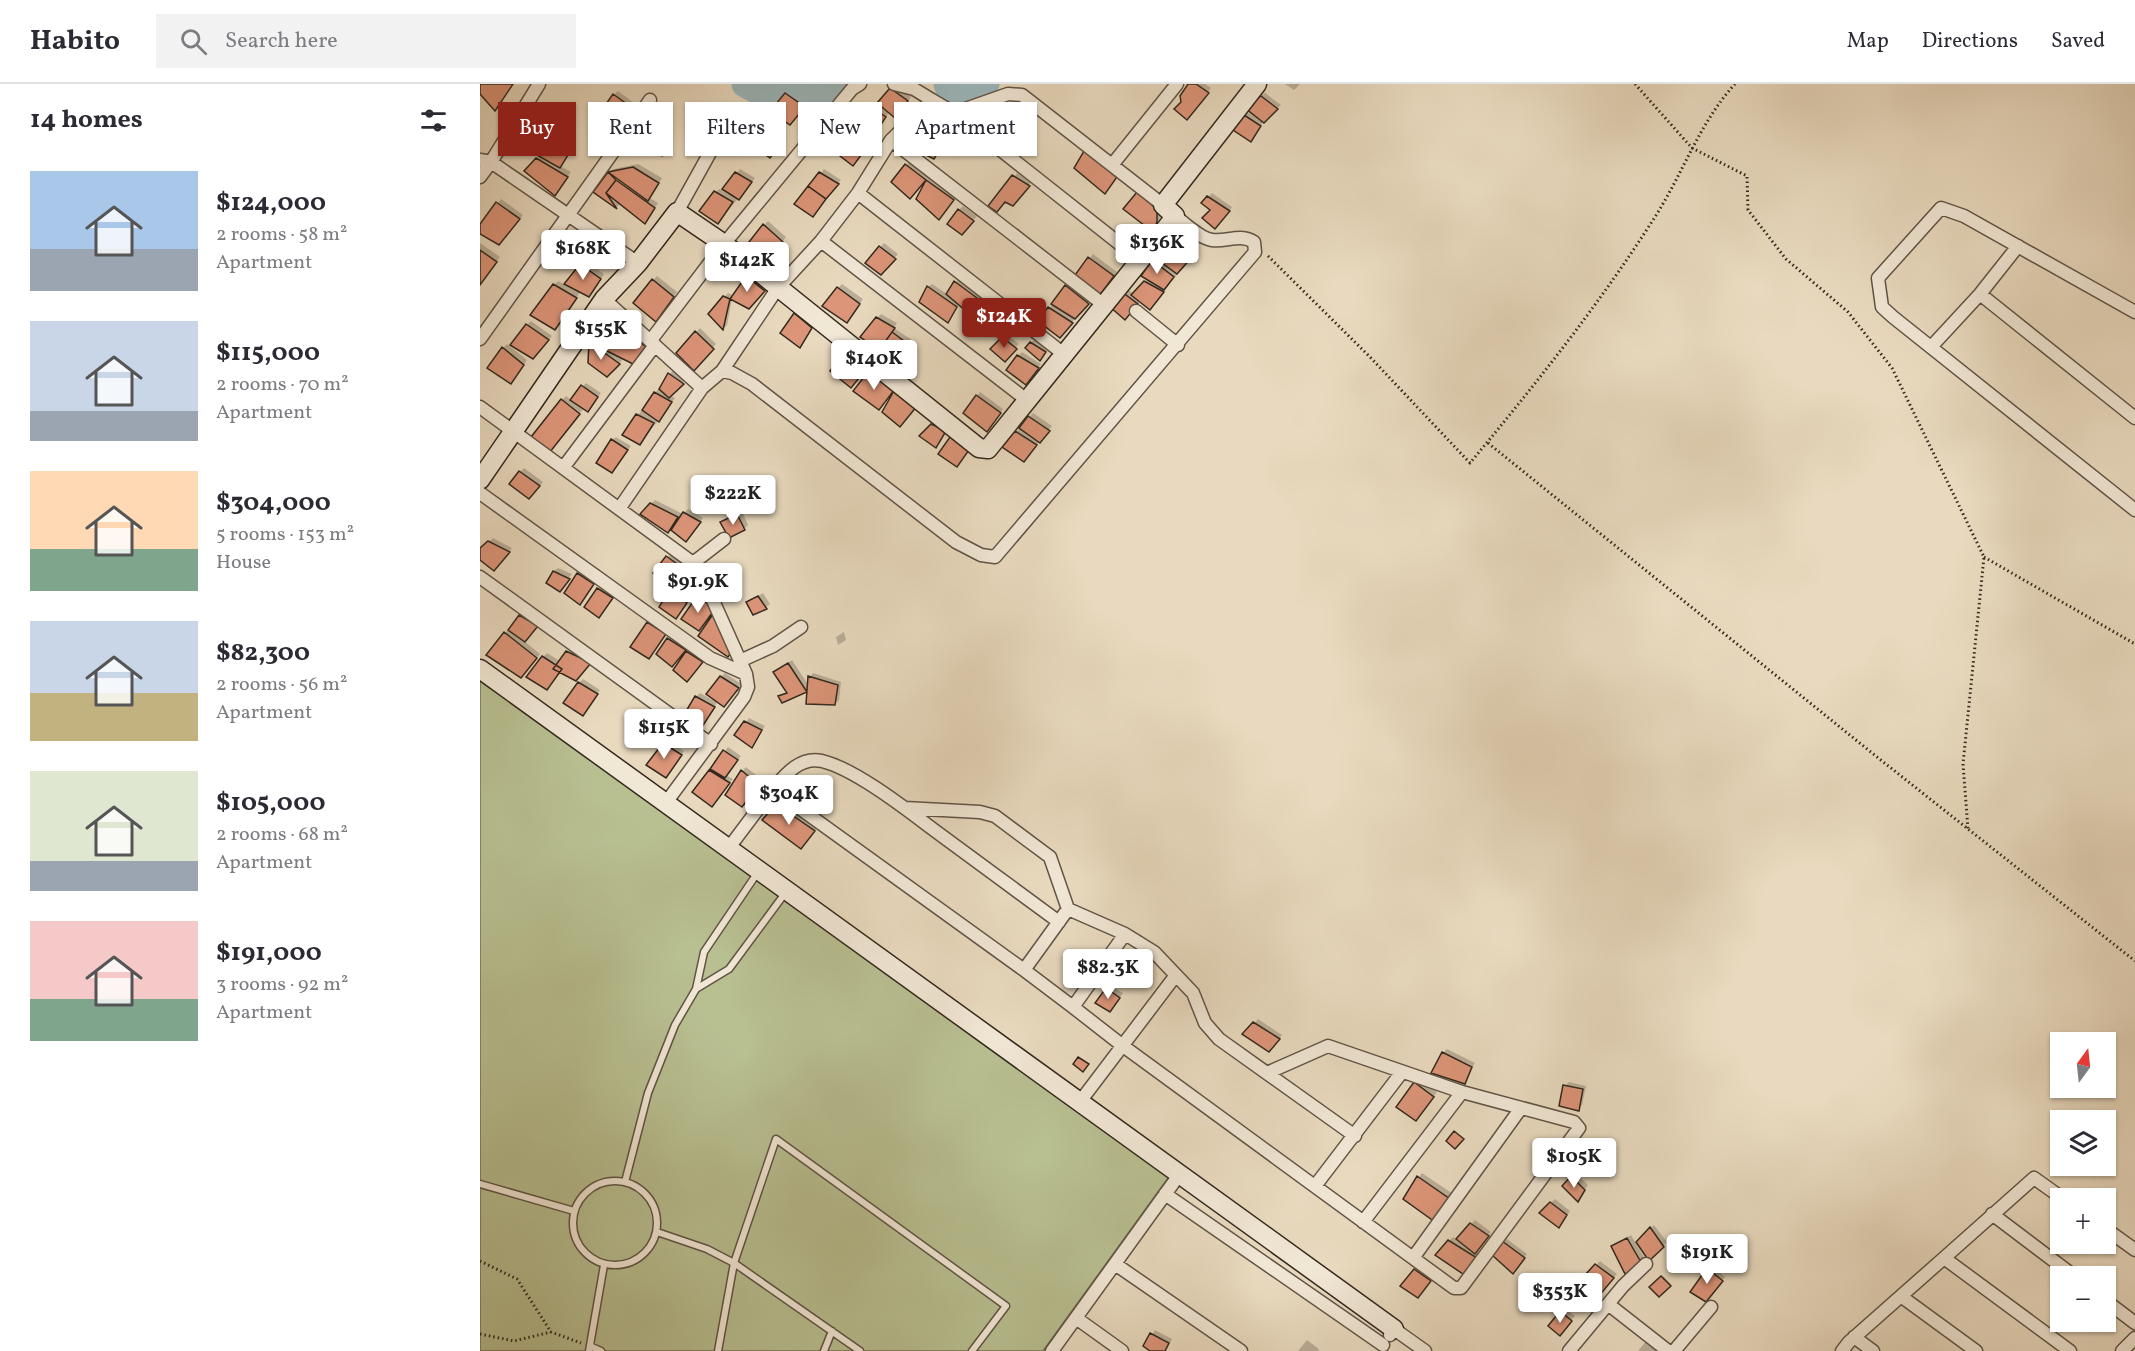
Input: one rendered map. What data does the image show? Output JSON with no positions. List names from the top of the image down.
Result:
{
  "north": "top",
  "page": {
    "header": "Habito",
    "search": "Search here",
    "nav": ["Map", "Directions", "Saved"],
    "heading": "14 homes",
    "chip": [
      "Buy",
      "Rent",
      "Filters",
      "New",
      "Apartment"
    ],
    "list": [
      {
        "name": "$124,000",
        "note": "2 rooms · 58 m² · Apartment"
      },
      {
        "name": "$115,000",
        "note": "2 rooms · 70 m² · Apartment"
      },
      {
        "name": "$304,000",
        "note": "5 rooms · 153 m² · House"
      },
      {
        "name": "$82,300",
        "note": "2 rooms · 56 m² · Apartment"
      },
      {
        "name": "$105,000",
        "note": "2 rooms · 68 m² · Apartment"
      },
      {
        "name": "$191,000",
        "note": "3 rooms · 92 m² · Apartment"
      }
    ],
    "price": [
      "$136K",
      "$168K",
      "$142K",
      "$124K",
      "$155K",
      "$140K",
      "$222K",
      "$91.9K",
      "$115K",
      "$304K",
      "$82.3K",
      "$105K",
      "$191K",
      "$353K"
    ],
    "map_buttons": ["+", "−"]
  }
}
